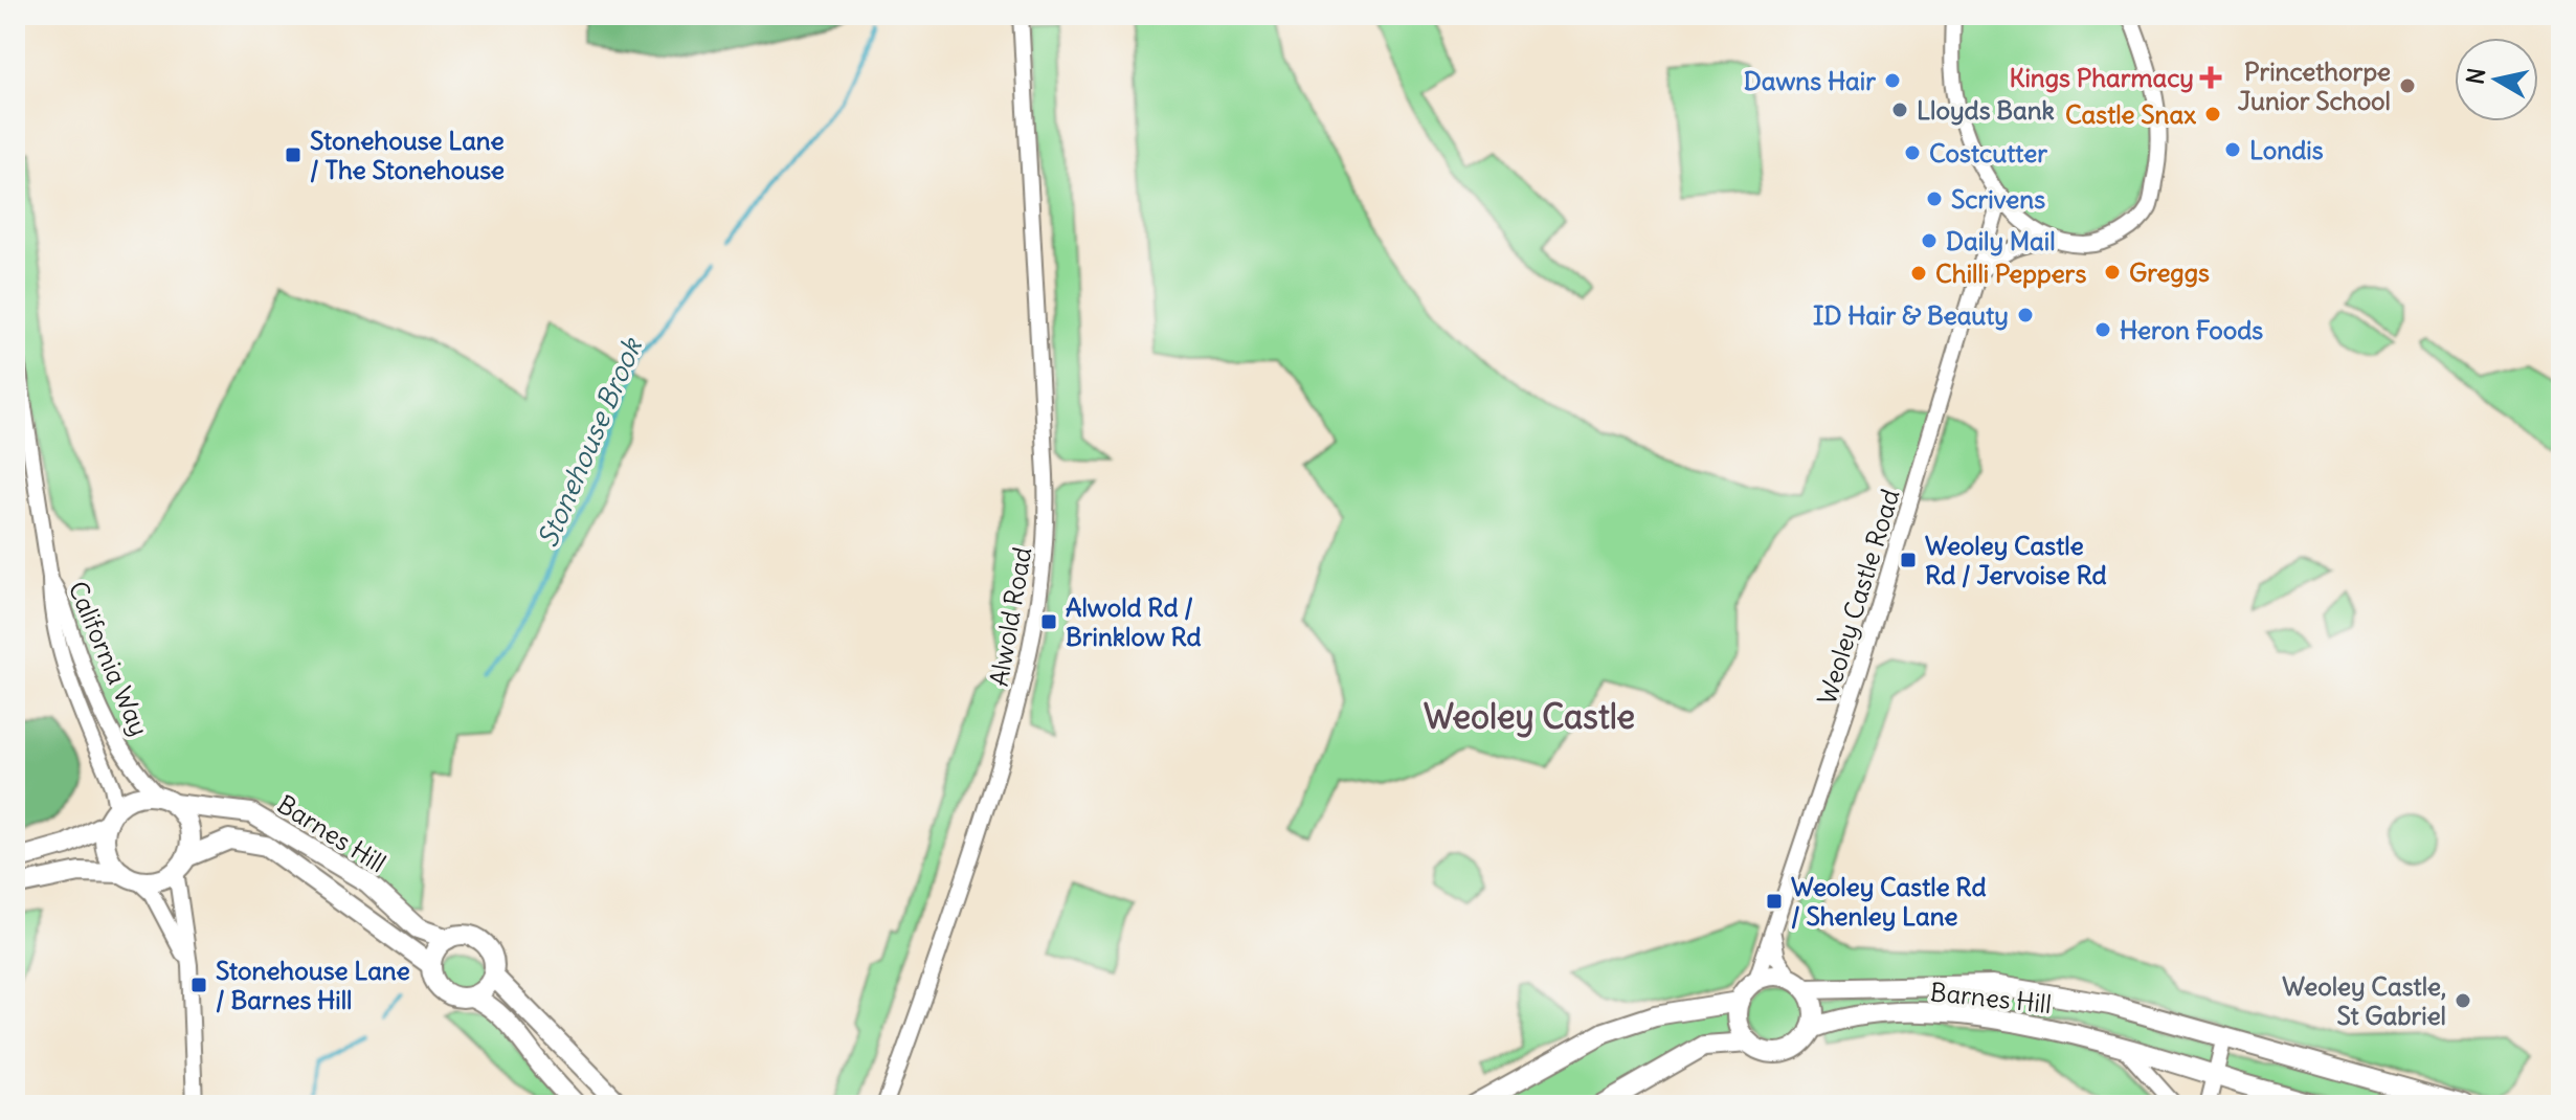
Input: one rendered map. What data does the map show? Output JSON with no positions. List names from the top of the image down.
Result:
{
  "streets": {
    "main road": ["Barnes Hill"],
    "street": ["Weoley Castle Road", "Alwold Road", "California Way"]
  },
  "crossings": [
    ["Weoley Castle Road", "Barnes Hill"],
    ["California Way", "Barnes Hill"]
  ],
  "districts": ["Weoley Castle"],
  "water": ["Stonehouse Brook"],
  "places": {
    "health": ["Kings Pharmacy"],
    "other": [
      "Dawns Hair",
      "Princethorpe Junior School",
      "Lloyds Bank",
      "Castle Snax",
      "Londis",
      "Costcutter",
      "Scrivens",
      "Daily Mail",
      "Greggs",
      "Chilli Peppers",
      "ID Hair & Beauty",
      "Heron Foods",
      "Weoley Castle, St Gabriel"
    ],
    "transit": [
      "Stonehouse Lane / The Stonehouse",
      "Weoley Castle Rd / Jervoise Rd",
      "Alwold Rd / Brinklow Rd",
      "Weoley Castle Rd / Shenley Lane",
      "Stonehouse Lane / Barnes Hill"
    ]
  },
  "north": "left"
}
